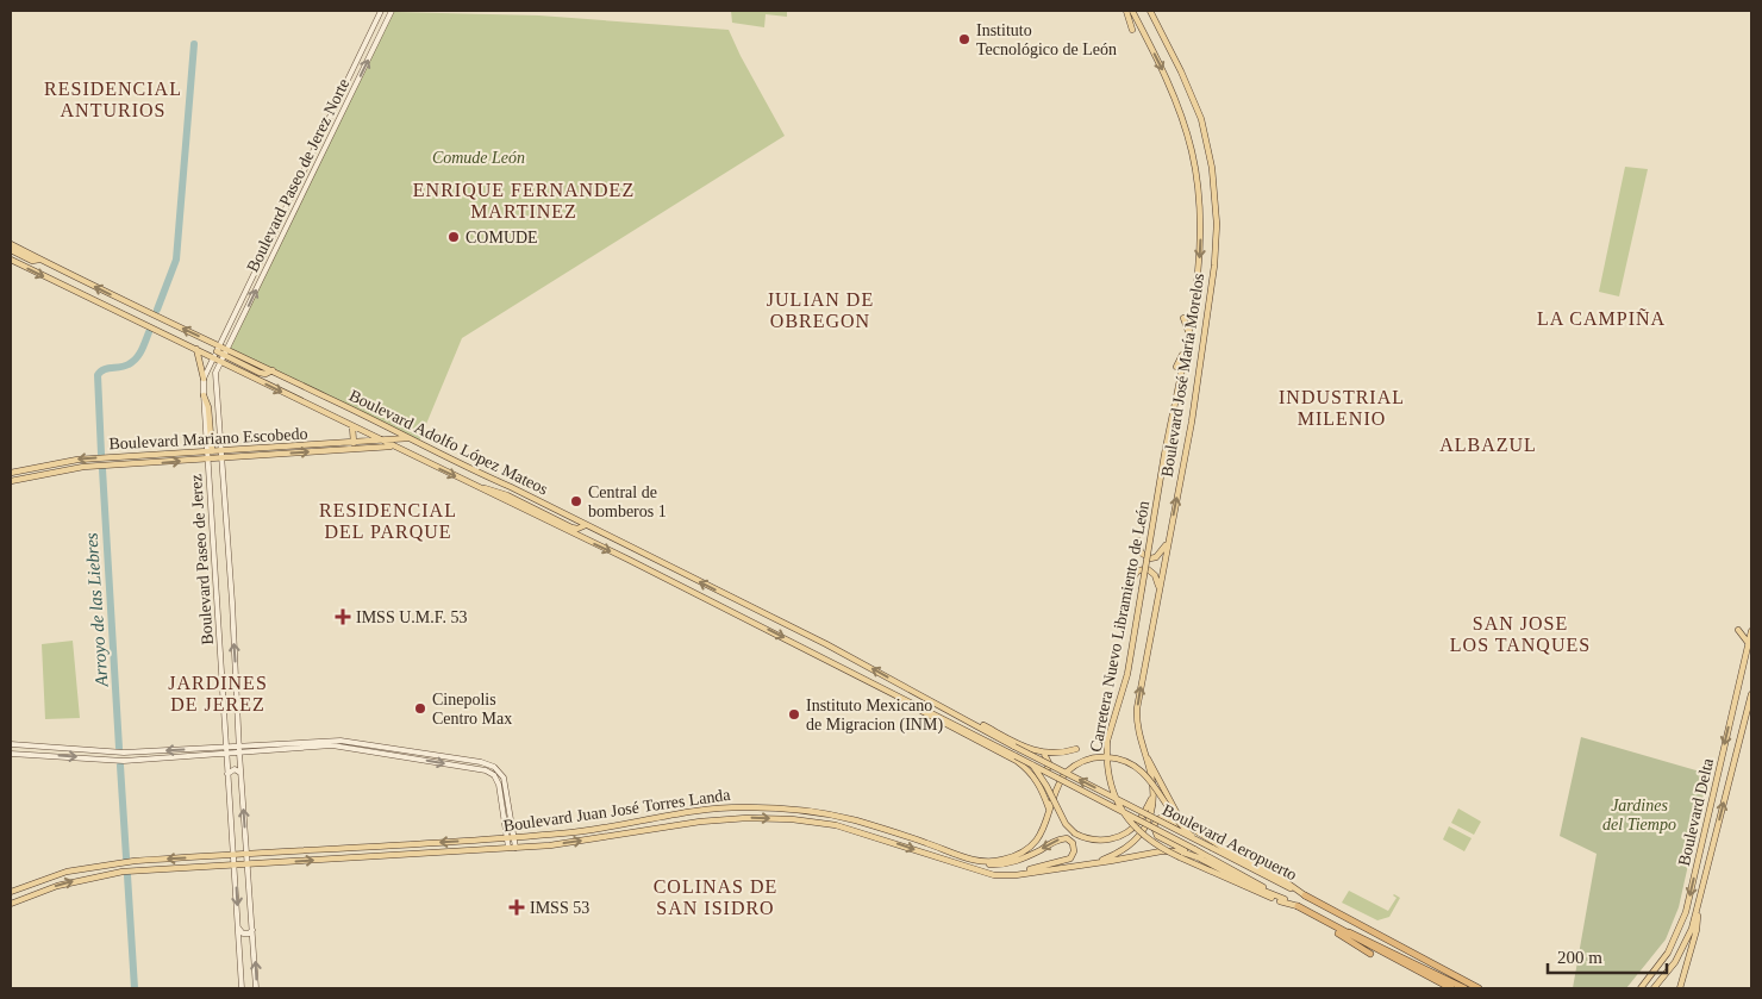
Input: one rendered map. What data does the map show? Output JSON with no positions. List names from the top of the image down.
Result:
{
  "streets": {
    "highway": ["Boulevard Aeropuerto"],
    "main road": [
      "Boulevard Paseo de Jerez Norte",
      "Boulevard José María Morelos",
      "Boulevard Mariano Escobedo",
      "Boulevard Adolfo López Mateos",
      "Boulevard Paseo de Jerez",
      "Carretera Nuevo Libramiento de León",
      "Boulevard Juan José Torres Landa",
      "Boulevard Delta"
    ]
  },
  "crossings": [
    ["Boulevard Paseo de Jerez Norte", "Boulevard Adolfo López Mateos"],
    ["Boulevard Paseo de Jerez Norte", "Boulevard Paseo de Jerez"],
    ["Boulevard José María Morelos", "Carretera Nuevo Libramiento de León"],
    ["Boulevard Mariano Escobedo", "Boulevard Adolfo López Mateos"],
    ["Boulevard Mariano Escobedo", "Boulevard Paseo de Jerez"],
    ["Boulevard Adolfo López Mateos", "Boulevard Paseo de Jerez"],
    ["Boulevard Adolfo López Mateos", "Boulevard Aeropuerto"],
    ["Boulevard Paseo de Jerez", "Boulevard Juan José Torres Landa"],
    ["Carretera Nuevo Libramiento de León", "Boulevard Aeropuerto"],
    ["Boulevard Juan José Torres Landa", "Boulevard Aeropuerto"]
  ],
  "districts": [
    "RESIDENCIAL ANTURIOS",
    "ENRIQUE FERNANDEZ MARTINEZ",
    "JULIAN DE OBREGON",
    "LA CAMPIÑA",
    "INDUSTRIAL MILENIO",
    "ALBAZUL",
    "RESIDENCIAL DEL PARQUE",
    "SAN JOSE LOS TANQUES",
    "JARDINES DE JEREZ",
    "COLINAS DE SAN ISIDRO"
  ],
  "water": ["Arroyo de las Liebres"],
  "parks": ["Comude León", "Jardines del Tiempo"],
  "places": {
    "other": [
      "Instituto Tecnológico de León",
      "COMUDE",
      "Central de bomberos 1",
      "Cinepolis Centro Max",
      "Instituto Mexicano de Migracion (INM)"
    ],
    "health": ["IMSS U.M.F. 53", "IMSS 53"]
  },
  "scale_bar": "200 m"
}
